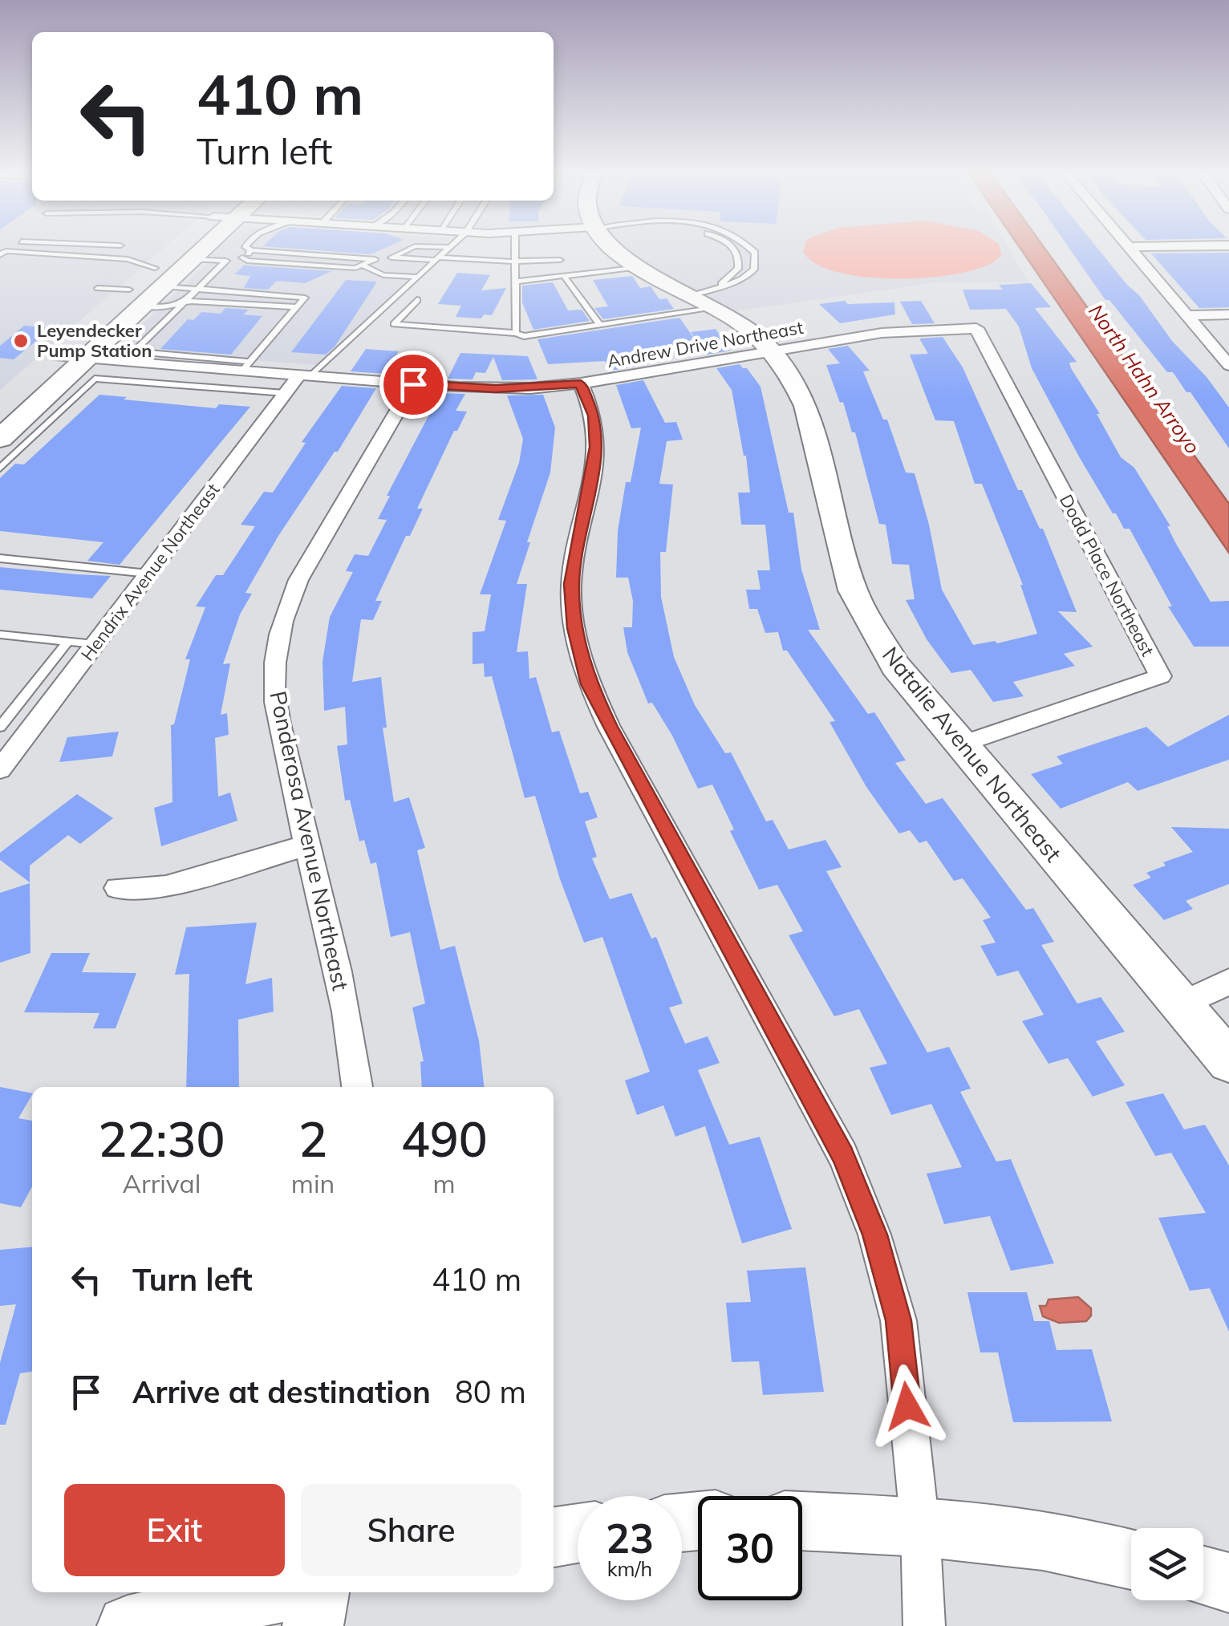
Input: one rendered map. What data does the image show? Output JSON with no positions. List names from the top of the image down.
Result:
{
  "streets": {
    "street": [
      "Andrew Drive Northeast",
      "Hendrix Avenue Northeast",
      "Dodd Place Northeast",
      "Natalie Avenue Northeast",
      "Ponderosa Avenue Northeast"
    ]
  },
  "crossings": [
    ["Andrew Drive Northeast", "Hendrix Avenue Northeast"],
    ["Andrew Drive Northeast", "Dodd Place Northeast"],
    ["Andrew Drive Northeast", "Natalie Avenue Northeast"],
    ["Andrew Drive Northeast", "Ponderosa Avenue Northeast"],
    ["Dodd Place Northeast", "Natalie Avenue Northeast"]
  ],
  "water": ["North Hahn Arroyo"],
  "places": ["Leyendecker Pump Station"],
  "page": {
    "turn": ["410 m", "Turn left"],
    "eta": [
      "22:30",
      "Arrival",
      "2",
      "min",
      "490",
      "m"
    ],
    "list": [
      {
        "name": "Turn left",
        "value": "410 m"
      },
      {
        "name": "Arrive at destination",
        "value": "80 m"
      }
    ],
    "buttons": ["Exit", "Share"],
    "speed": "23 km/h",
    "limit": "30"
  }
}
